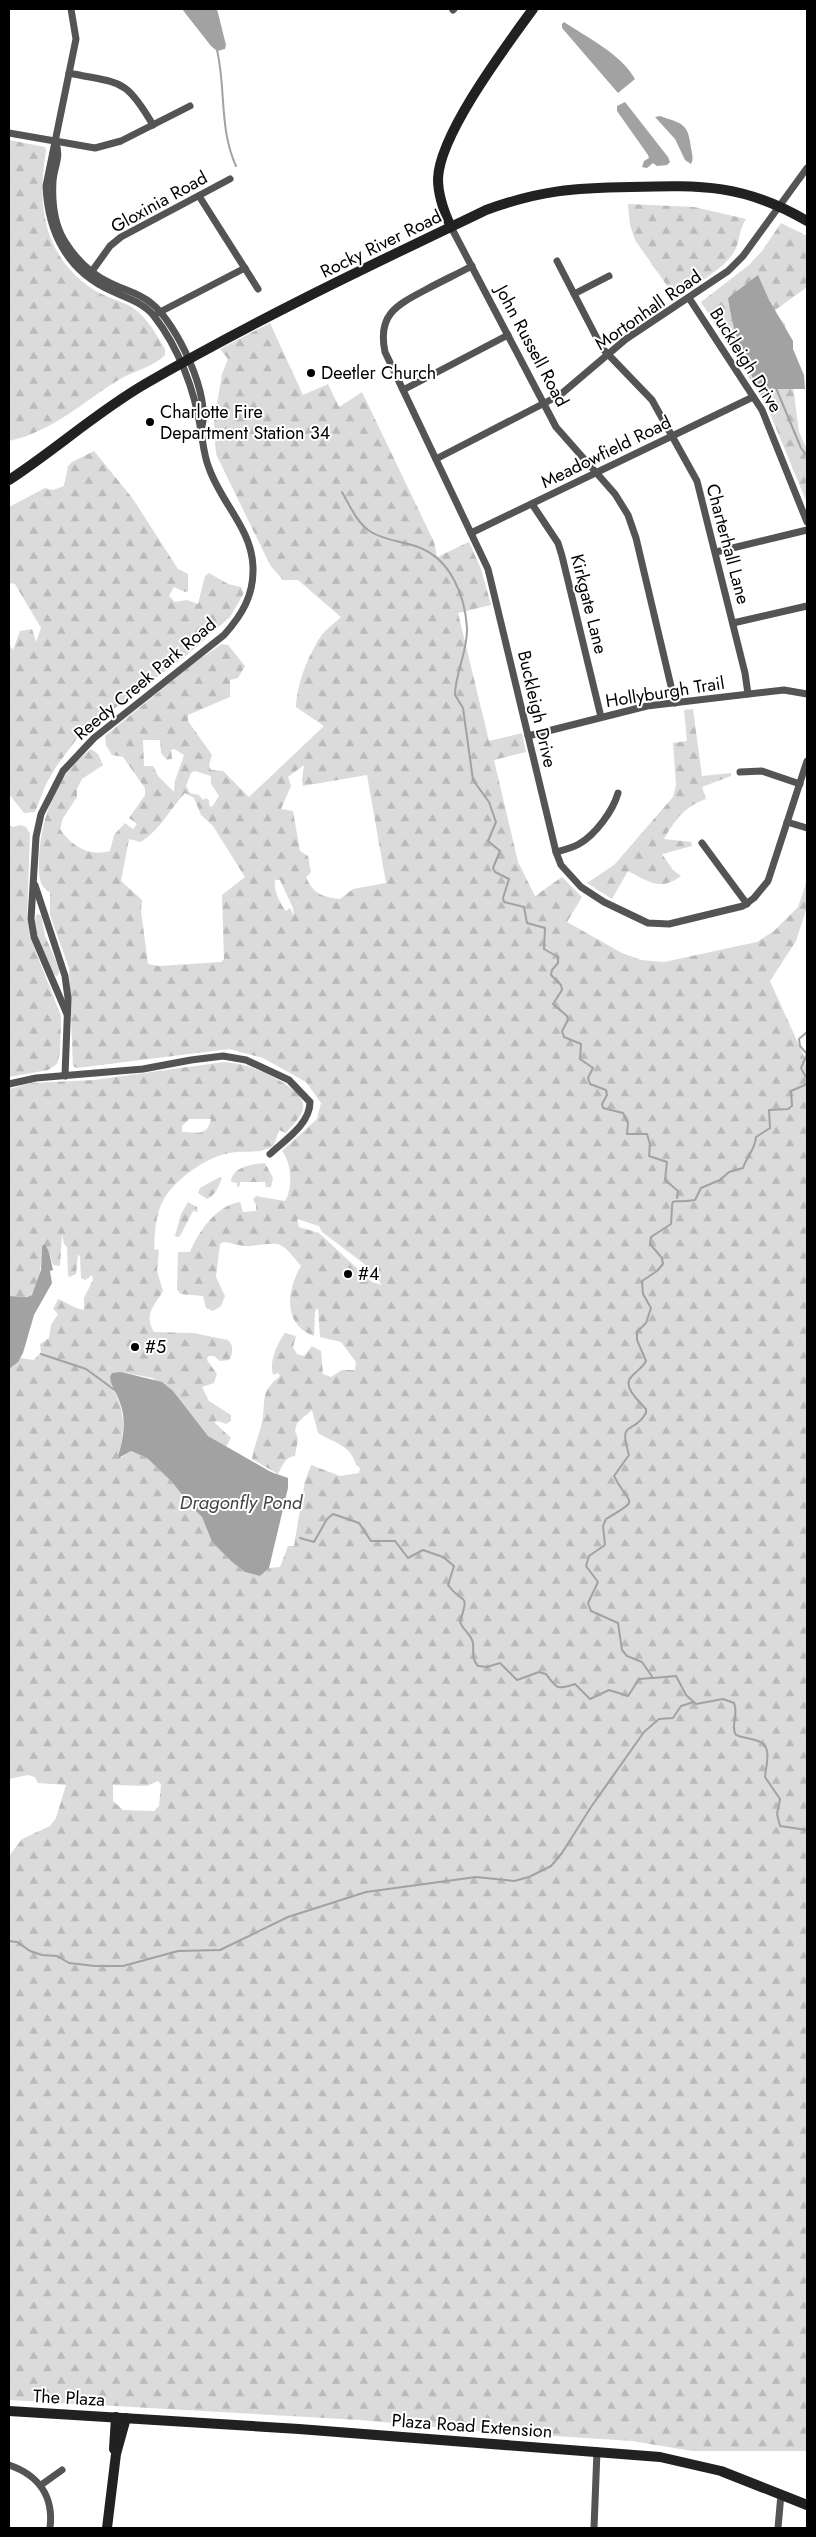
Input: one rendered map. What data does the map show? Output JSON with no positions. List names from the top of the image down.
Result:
{
  "streets": {
    "street": [
      "Gloxinia Road",
      "Rocky River Road",
      "Mortonhall Road",
      "John Russell Road",
      "Buckleigh Drive",
      "Meadowfield Road",
      "Charterhall Lane",
      "Kirkgate Lane",
      "Reedy Creek Park Road",
      "Hollyburgh Trail",
      "The Plaza",
      "Plaza Road Extension"
    ]
  },
  "crossings": [
    ["Gloxinia Road", "Reedy Creek Park Road"],
    ["Rocky River Road", "Mortonhall Road"],
    ["Rocky River Road", "John Russell Road"],
    ["Rocky River Road", "Reedy Creek Park Road"],
    ["Mortonhall Road", "John Russell Road"],
    ["Mortonhall Road", "Buckleigh Drive"],
    ["Mortonhall Road", "Charterhall Lane"],
    ["John Russell Road", "Buckleigh Drive"],
    ["John Russell Road", "Meadowfield Road"],
    ["John Russell Road", "Hollyburgh Trail"],
    ["Buckleigh Drive", "Meadowfield Road"],
    ["Buckleigh Drive", "Hollyburgh Trail"],
    ["Meadowfield Road", "Charterhall Lane"],
    ["Meadowfield Road", "Kirkgate Lane"],
    ["Charterhall Lane", "Hollyburgh Trail"],
    ["Kirkgate Lane", "Hollyburgh Trail"],
    ["The Plaza", "Plaza Road Extension"]
  ],
  "water": ["Dragonfly Pond"],
  "places": [
    "Deetler Church",
    "Charlotte Fire Department Station 34",
    "#4",
    "#5"
  ]
}
